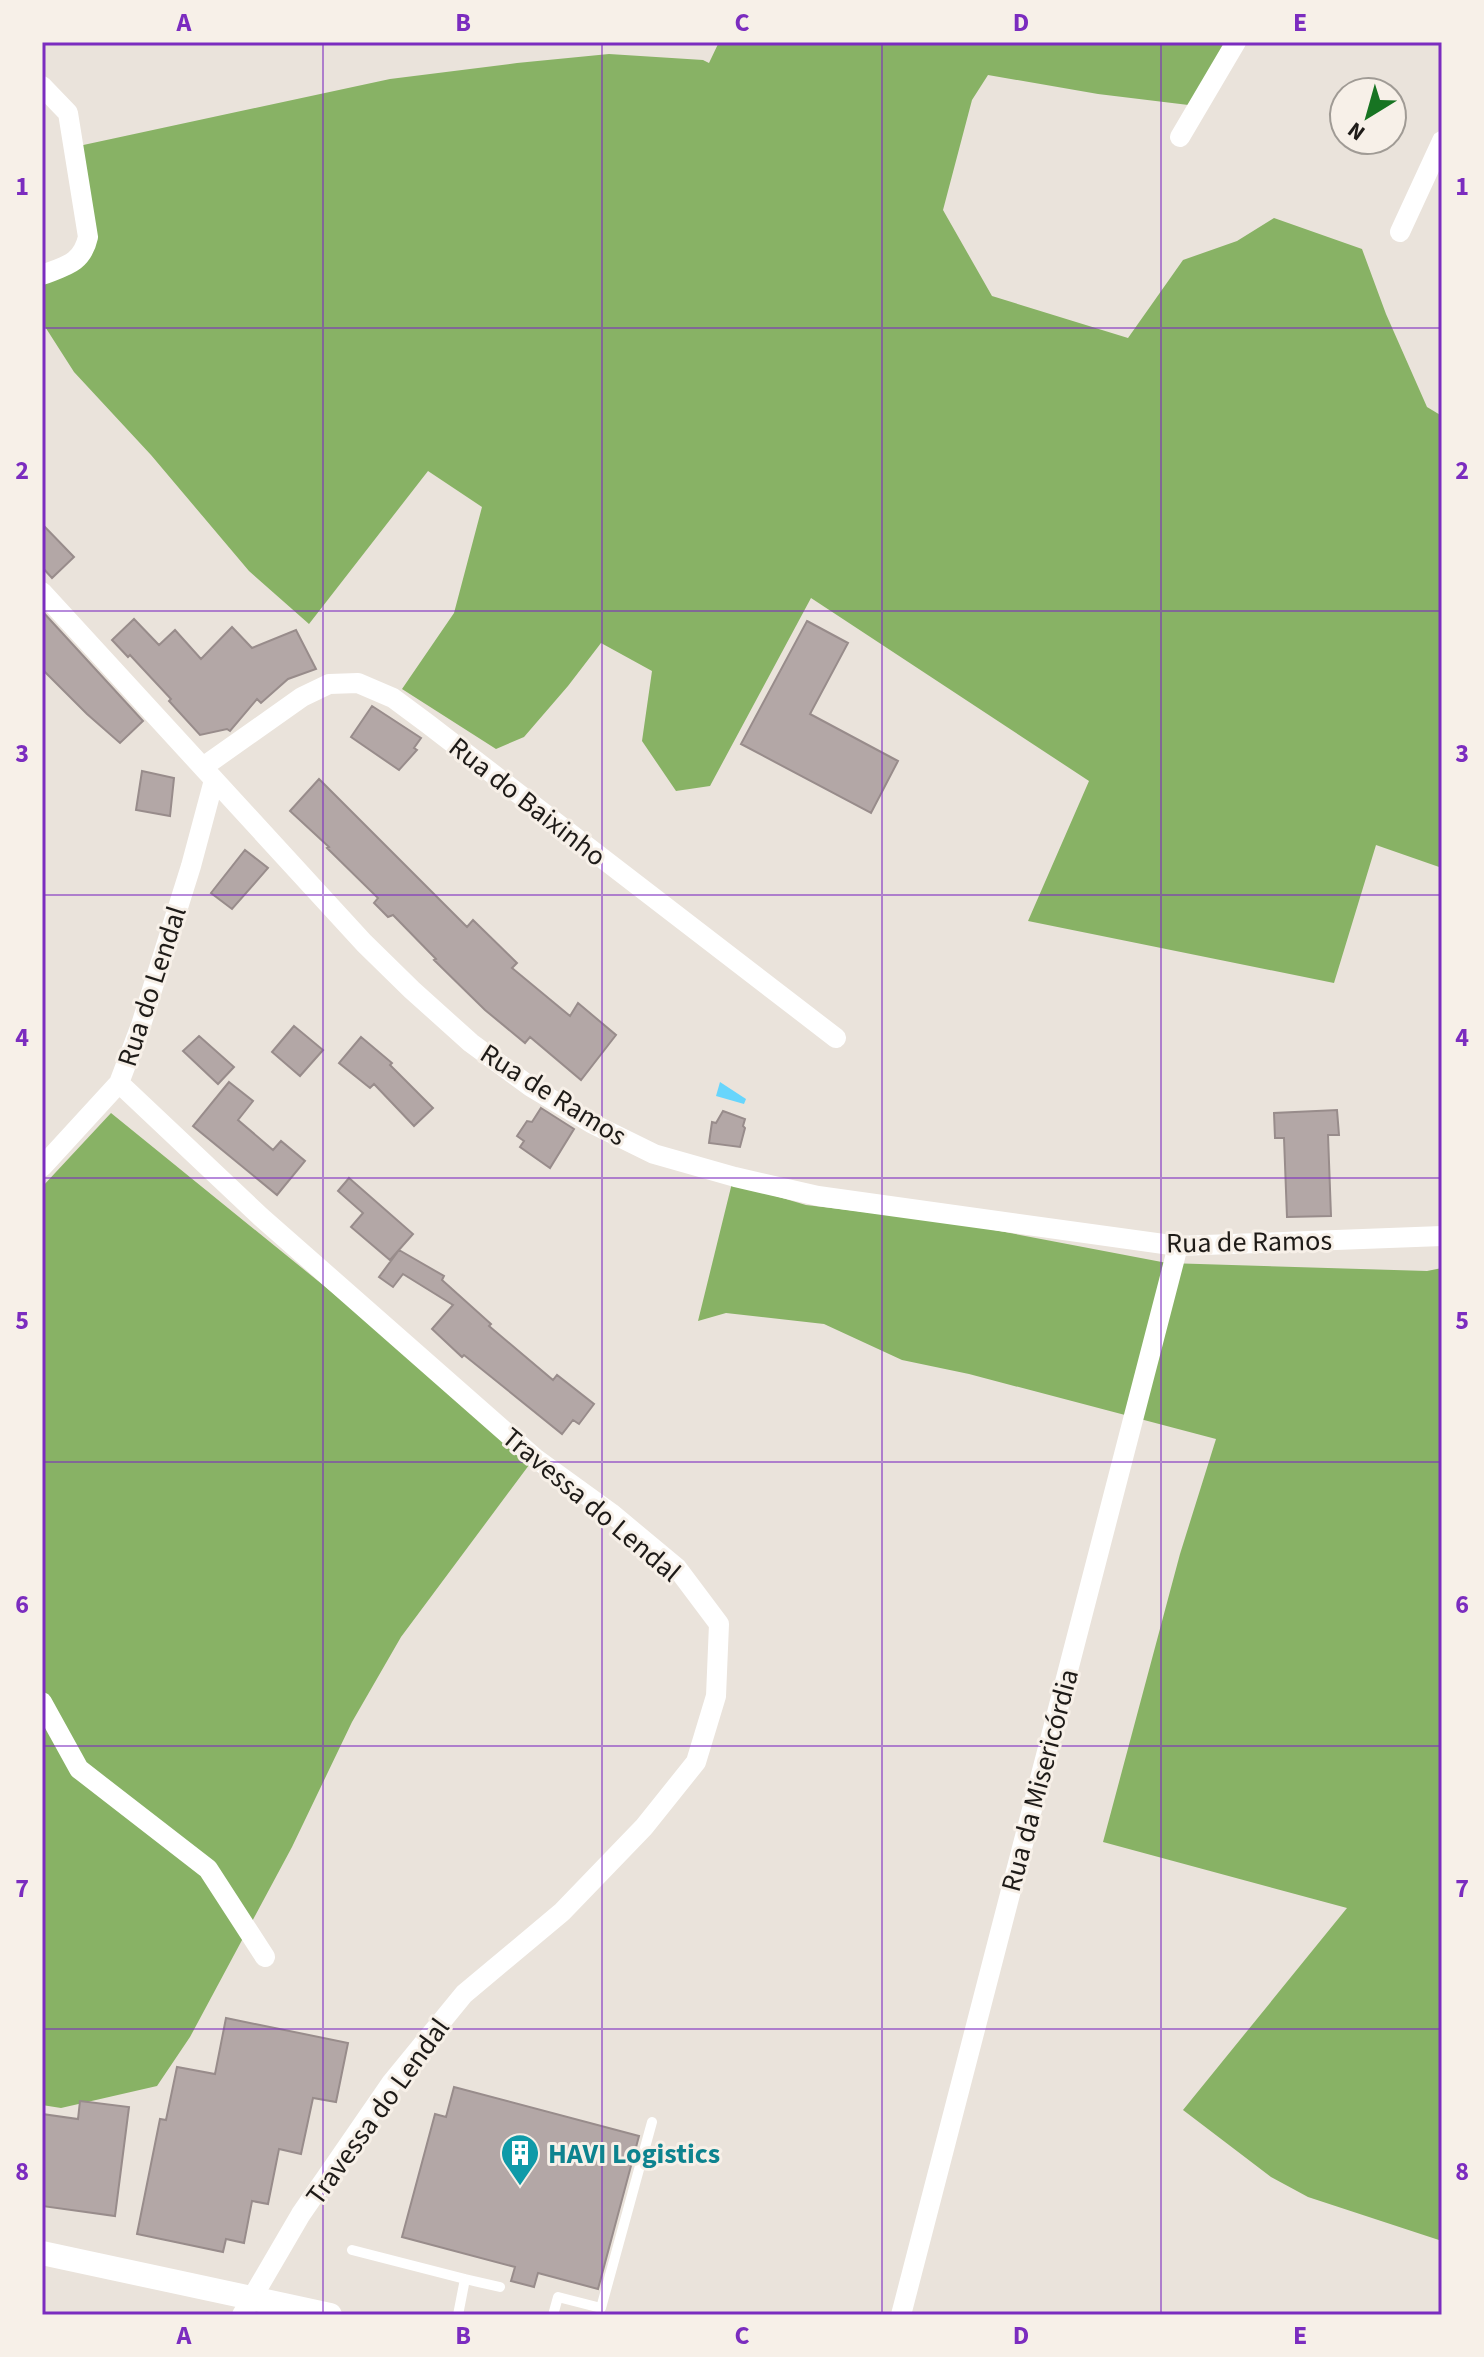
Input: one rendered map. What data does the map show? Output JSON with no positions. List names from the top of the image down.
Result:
{
  "streets": {
    "street": [
      "Rua do Baixinho",
      "Rua do Lendal",
      "Rua de Ramos",
      "Travessa do Lendal",
      "Rua da Misericórdia"
    ]
  },
  "crossings": [
    ["Rua do Baixinho", "Rua do Lendal"],
    ["Rua do Baixinho", "Rua de Ramos"],
    ["Rua do Lendal", "Rua de Ramos"],
    ["Rua do Lendal", "Travessa do Lendal"],
    ["Rua de Ramos", "Rua da Misericórdia"]
  ],
  "places": {
    "building": ["HAVI Logistics"]
  },
  "north": "bottom left",
  "grid": {
    "columns": [
      "A",
      "B",
      "C",
      "D",
      "E"
    ],
    "rows": [
      "1",
      "2",
      "3",
      "4",
      "5",
      "6",
      "7",
      "8"
    ]
  }
}
